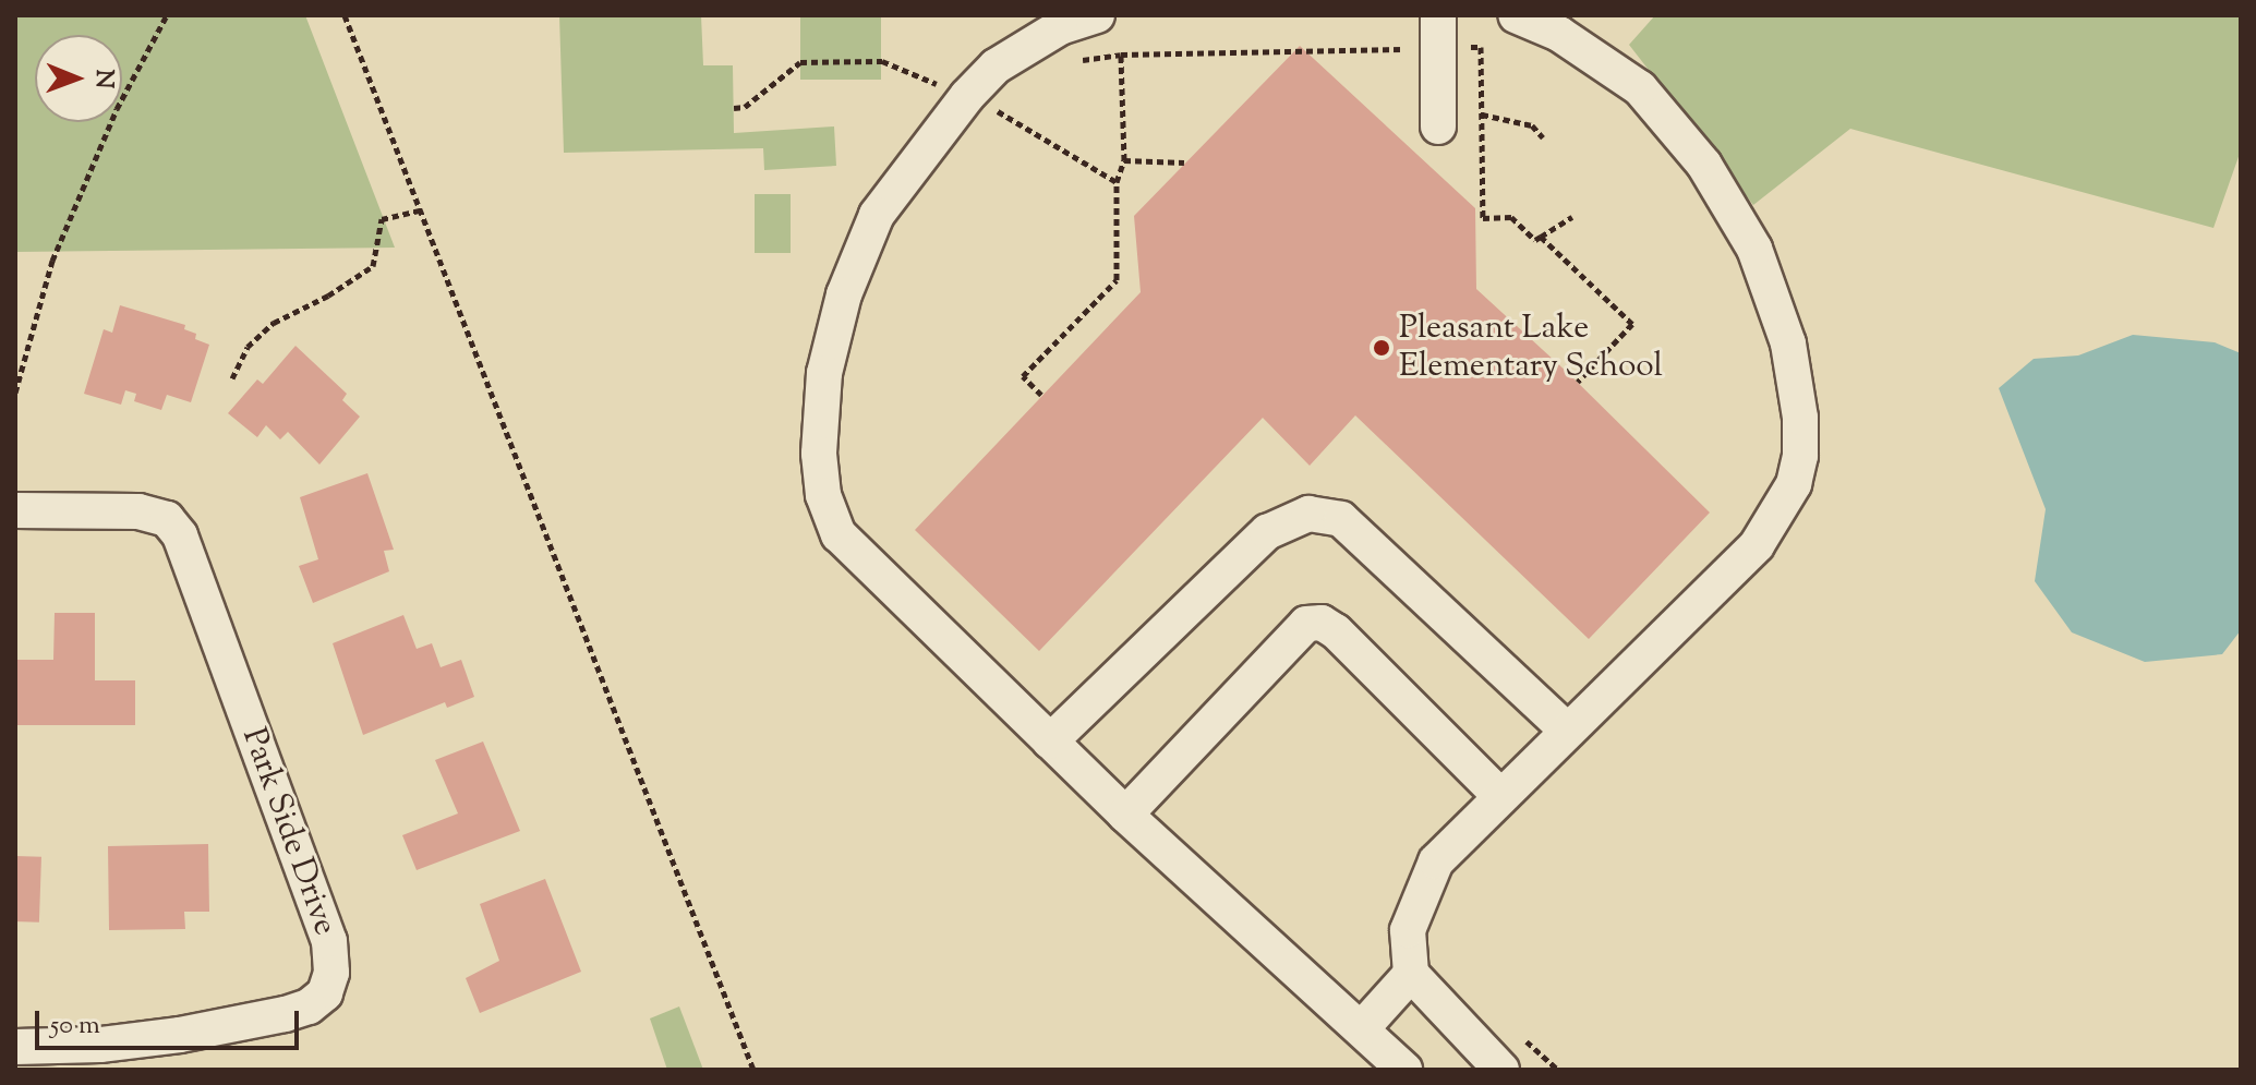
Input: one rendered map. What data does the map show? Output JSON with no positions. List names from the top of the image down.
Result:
{
  "streets": {
    "street": ["Park Side Drive"]
  },
  "places": ["Pleasant Lake Elementary School"],
  "scale_bar": "50 m",
  "north": "right"
}
